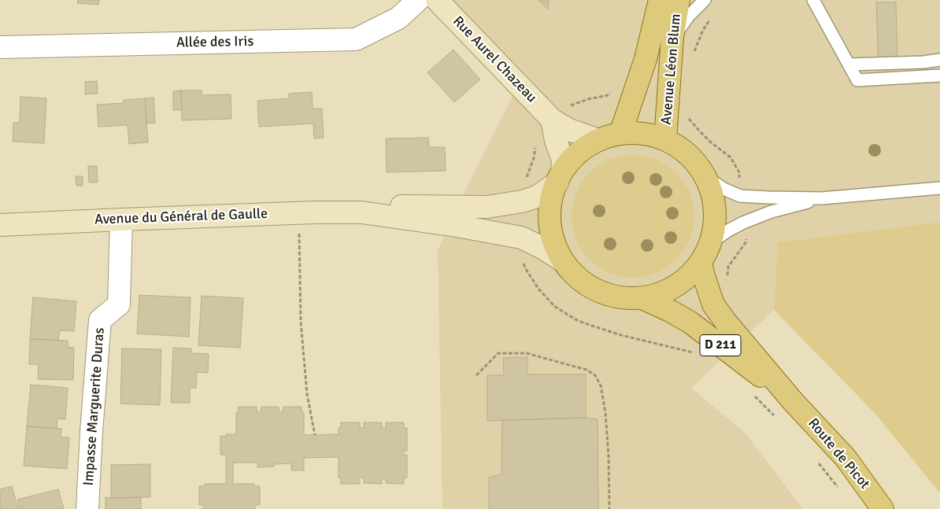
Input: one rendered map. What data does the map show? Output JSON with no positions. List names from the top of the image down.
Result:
{
  "streets": {
    "main road": [
      "Rue Aurel Chazeau",
      "Avenue Léon Blum",
      "Avenue du Général de Gaulle",
      "D 211",
      "Route de Picot"
    ],
    "street": ["Allée des Iris", "Impasse Marguerite Duras"]
  },
  "crossings": [
    ["Avenue du Général de Gaulle", "Impasse Marguerite Duras"]
  ]
}
